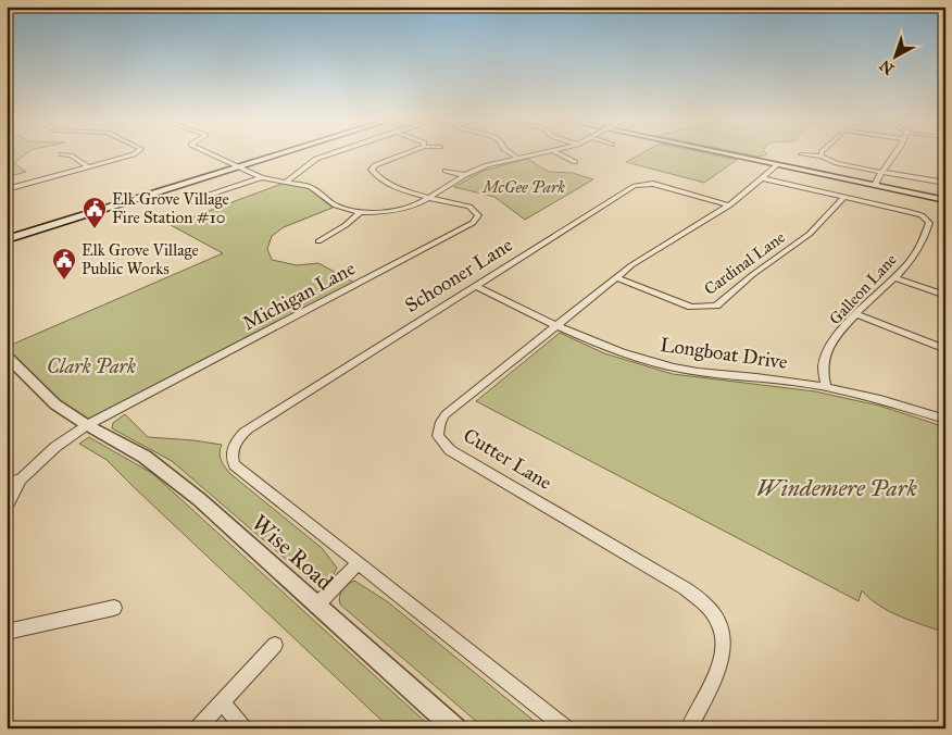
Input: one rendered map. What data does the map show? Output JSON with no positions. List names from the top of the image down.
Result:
{
  "streets": {
    "street": [
      "Cardinal Lane",
      "Schooner Lane",
      "Galleon Lane",
      "Michigan Lane",
      "Longboat Drive",
      "Cutter Lane",
      "Wise Road"
    ]
  },
  "crossings": [
    ["Cardinal Lane", "Galleon Lane"],
    ["Cardinal Lane", "Cutter Lane"],
    ["Schooner Lane", "Longboat Drive"],
    ["Schooner Lane", "Cutter Lane"],
    ["Galleon Lane", "Longboat Drive"],
    ["Galleon Lane", "Cutter Lane"],
    ["Michigan Lane", "Wise Road"],
    ["Longboat Drive", "Cutter Lane"]
  ],
  "parks": ["McGee Park", "Clark Park", "Windemere Park"],
  "places": {
    "public building": ["Elk Grove Village Fire Station #10", "Elk Grove Village Public Works"]
  },
  "north": "bottom left"
}
